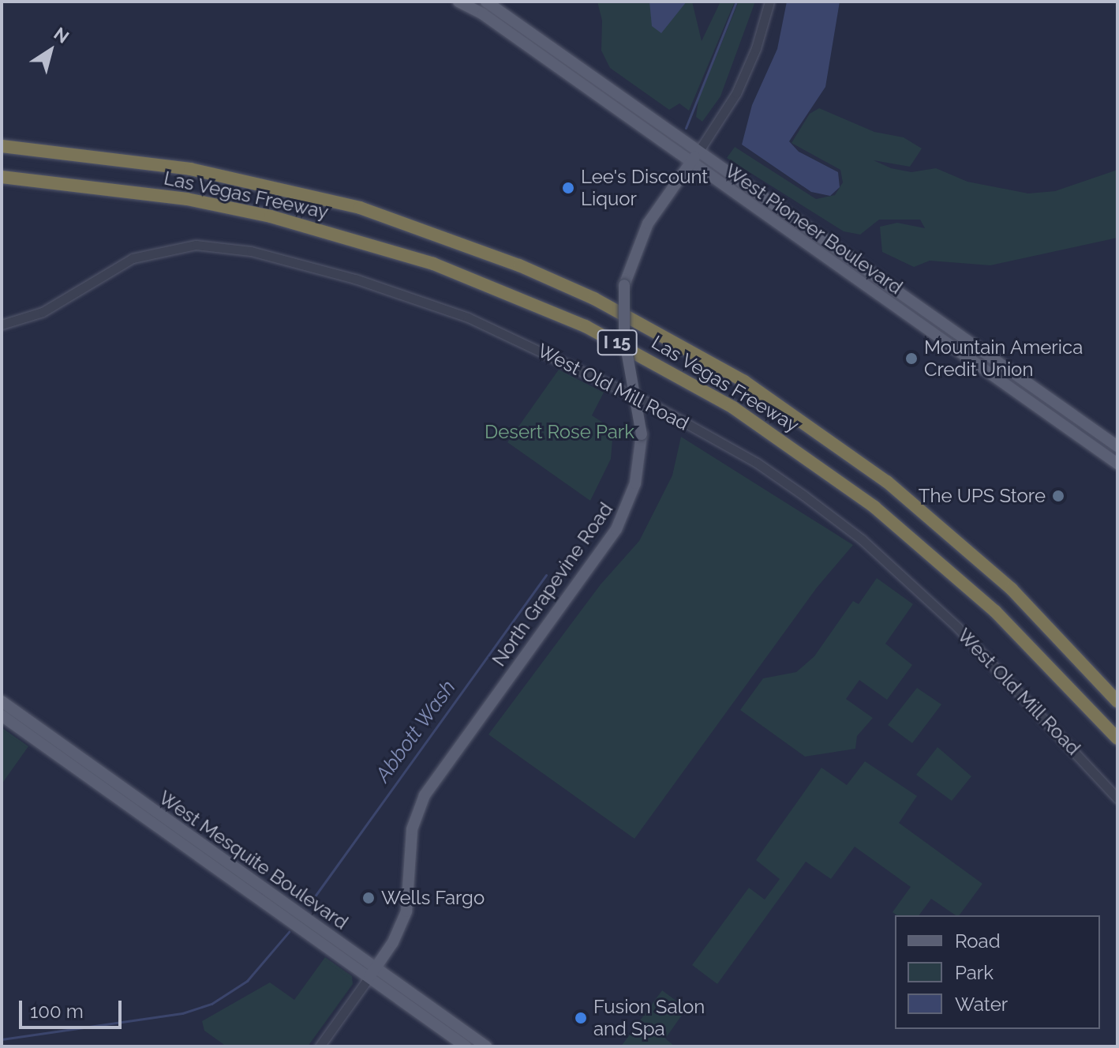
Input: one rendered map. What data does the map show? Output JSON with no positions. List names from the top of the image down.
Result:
{
  "streets": {
    "highway": ["Las Vegas Freeway", "I 15"],
    "main road": ["West Pioneer Boulevard", "North Grapevine Road", "West Mesquite Boulevard"],
    "street": ["West Old Mill Road"]
  },
  "crossings": [
    ["West Pioneer Boulevard", "North Grapevine Road"],
    ["North Grapevine Road", "West Mesquite Boulevard"]
  ],
  "water": ["Abbott Wash"],
  "parks": ["Desert Rose Park"],
  "places": [
    "Lee's Discount Liquor",
    "Mountain America Credit Union",
    "The UPS Store",
    "Wells Fargo",
    "Fusion Salon and Spa"
  ],
  "legend": ["Road", "Park", "Water"],
  "scale_bar": "100 m",
  "north": "top right"
}
